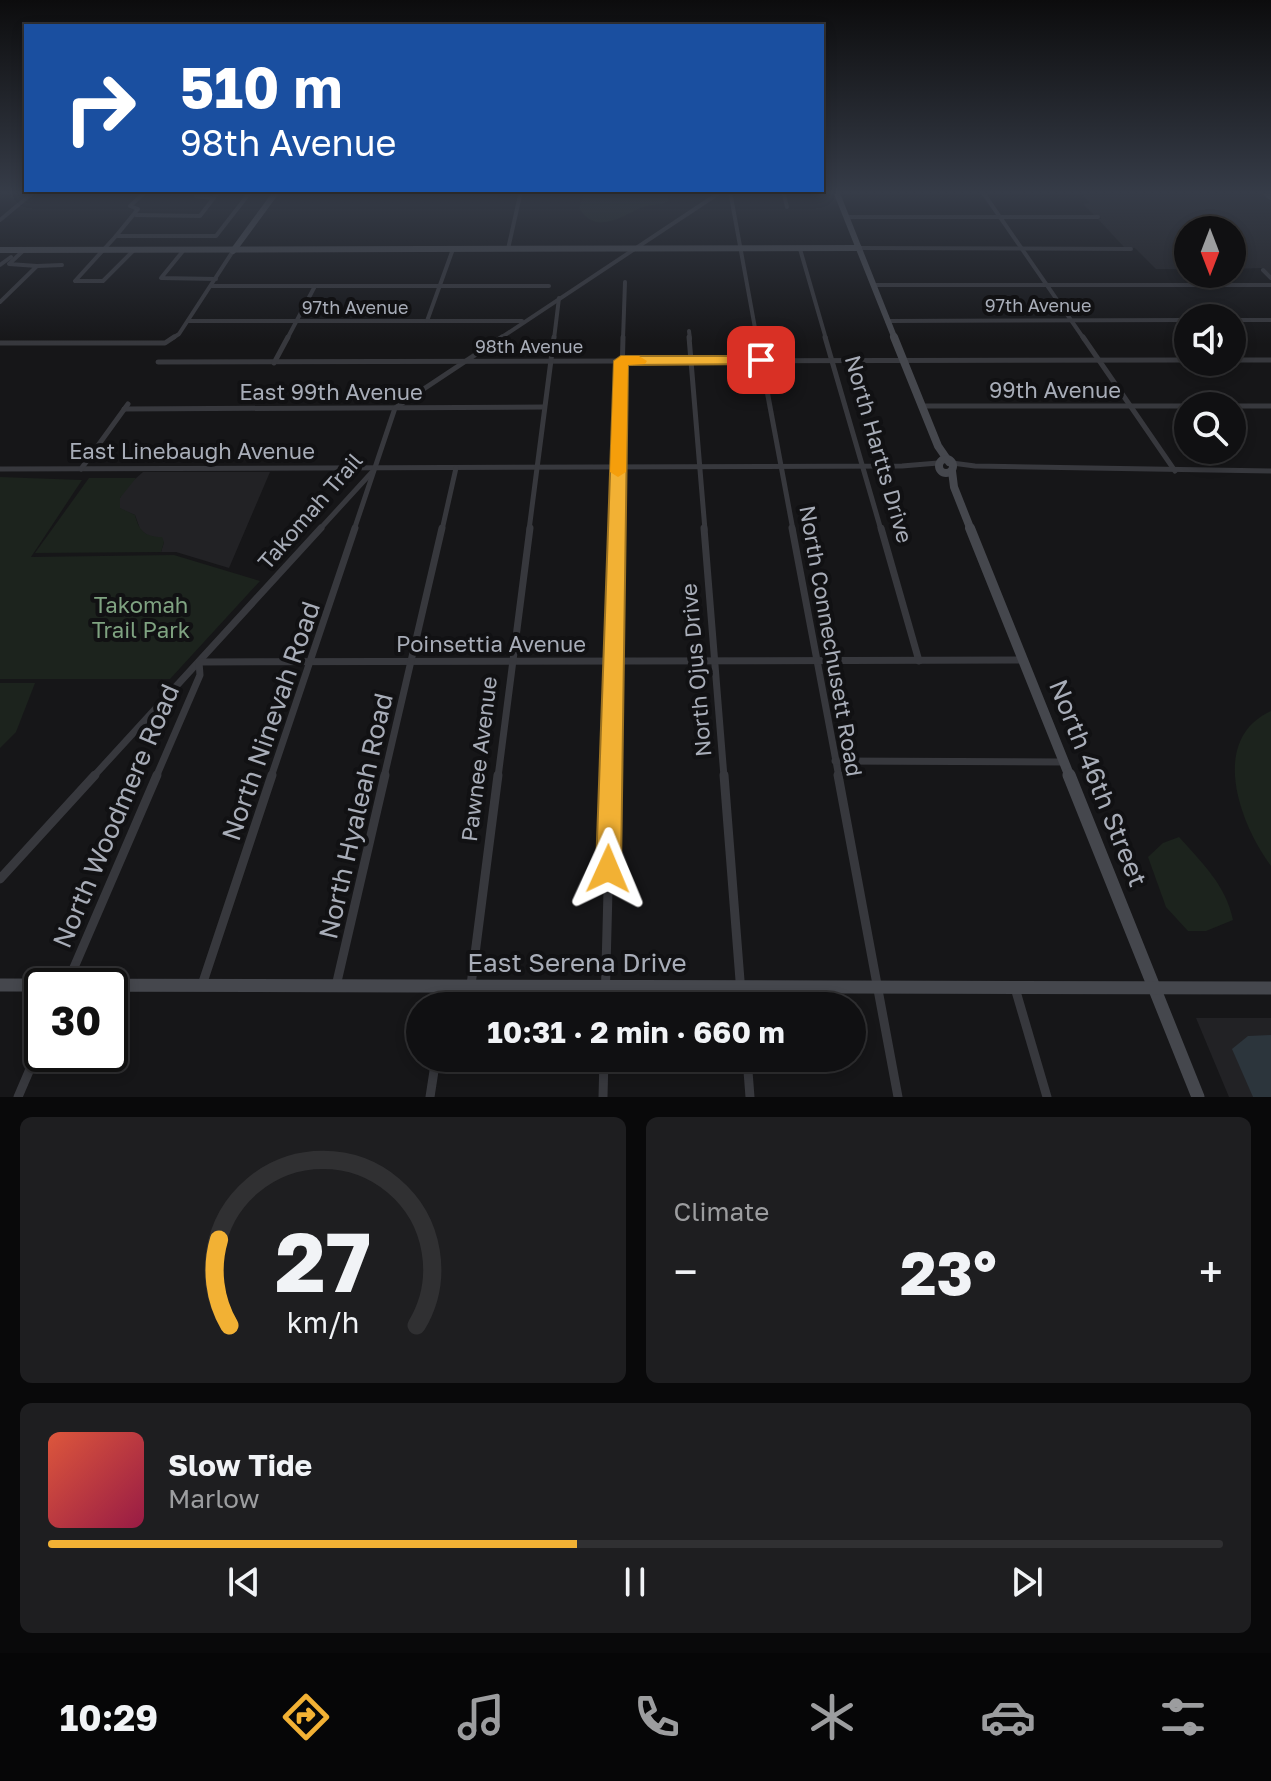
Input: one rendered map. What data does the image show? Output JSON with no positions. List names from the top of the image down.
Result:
{
  "streets": {
    "street": [
      "97th Avenue",
      "98th Avenue",
      "99th Avenue",
      "East 99th Avenue",
      "North Hartts Drive",
      "East Linebaugh Avenue",
      "Takomah Trail",
      "North Connechusett Road",
      "Poinsettia Avenue",
      "North Ojus Drive",
      "North Ninevah Road",
      "Pawnee Avenue",
      "North 46th Street",
      "North Woodmere Road",
      "North Hyaleah Road",
      "East Serena Drive"
    ]
  },
  "crossings": [
    ["97th Avenue", "North 46th Street"],
    ["98th Avenue", "North Hartts Drive"],
    ["98th Avenue", "North Connechusett Road"],
    ["98th Avenue", "North Ojus Drive"],
    ["98th Avenue", "Pawnee Avenue"],
    ["98th Avenue", "North 46th Street"],
    ["99th Avenue", "North 46th Street"],
    ["East 99th Avenue", "East Linebaugh Avenue"],
    ["East 99th Avenue", "Takomah Trail"],
    ["East 99th Avenue", "Pawnee Avenue"],
    ["North Hartts Drive", "East Linebaugh Avenue"],
    ["North Hartts Drive", "Poinsettia Avenue"],
    ["East Linebaugh Avenue", "Takomah Trail"],
    ["East Linebaugh Avenue", "North Connechusett Road"],
    ["East Linebaugh Avenue", "North Ojus Drive"],
    ["East Linebaugh Avenue", "North Ninevah Road"],
    ["East Linebaugh Avenue", "Pawnee Avenue"],
    ["East Linebaugh Avenue", "North 46th Street"],
    ["East Linebaugh Avenue", "North Hyaleah Road"],
    ["Takomah Trail", "Poinsettia Avenue"],
    ["Takomah Trail", "North Ninevah Road"],
    ["Takomah Trail", "North Woodmere Road"],
    ["North Connechusett Road", "Poinsettia Avenue"],
    ["North Connechusett Road", "East Serena Drive"],
    ["Poinsettia Avenue", "North Ojus Drive"],
    ["Poinsettia Avenue", "North Ninevah Road"],
    ["Poinsettia Avenue", "Pawnee Avenue"],
    ["Poinsettia Avenue", "North 46th Street"],
    ["Poinsettia Avenue", "North Woodmere Road"],
    ["Poinsettia Avenue", "North Hyaleah Road"],
    ["North Ojus Drive", "East Serena Drive"],
    ["North Ninevah Road", "East Serena Drive"],
    ["Pawnee Avenue", "East Serena Drive"],
    ["North 46th Street", "East Serena Drive"],
    ["North Hyaleah Road", "East Serena Drive"]
  ],
  "parks": ["Takomah Trail Park"],
  "north": "bottom",
  "page": {
    "turn": ["510 m", "98th Avenue"],
    "limit": "30",
    "trip": "10:31 · 2 min · 660 m",
    "tile": "Climate",
    "heat": ["−", "23°", "+"],
    "song": ["Slow Tide", "Marlow"],
    "tabs": "10:29",
    "gauge": ["27", "km/h"]
  }
}
